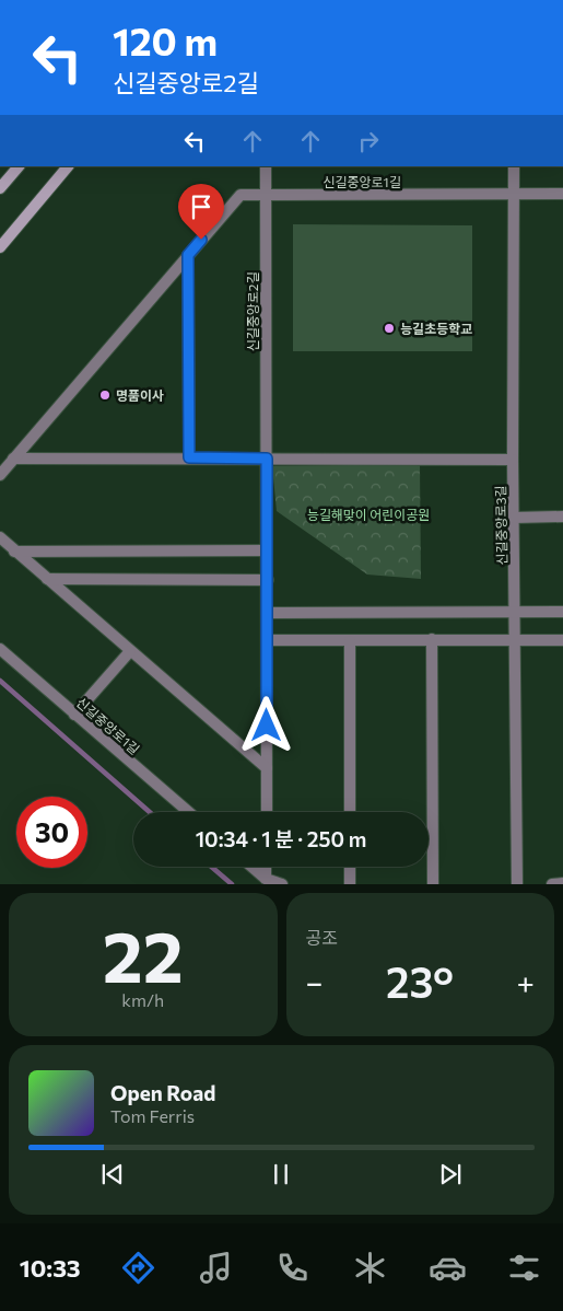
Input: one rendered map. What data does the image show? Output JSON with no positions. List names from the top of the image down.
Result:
{
  "streets": {
    "street": ["신길중앙로1길", "신길중앙로2길", "신길중앙로3길"]
  },
  "crossings": [
    ["신길중앙로1길", "신길중앙로2길"],
    ["신길중앙로1길", "신길중앙로3길"]
  ],
  "parks": ["능길해맞이 어린이공원"],
  "places": ["능길초등학교", "명품이사"],
  "page": {
    "turn": ["120 m", "신길중앙로2길"],
    "limit": "30",
    "trip": "10:34 · 1 분 · 250 m",
    "tile": [
      ["22", "km/h"],
      "공조"
    ],
    "heat": ["−", "23°", "+"],
    "song": ["Open Road", "Tom Ferris"],
    "tabs": "10:33"
  }
}
